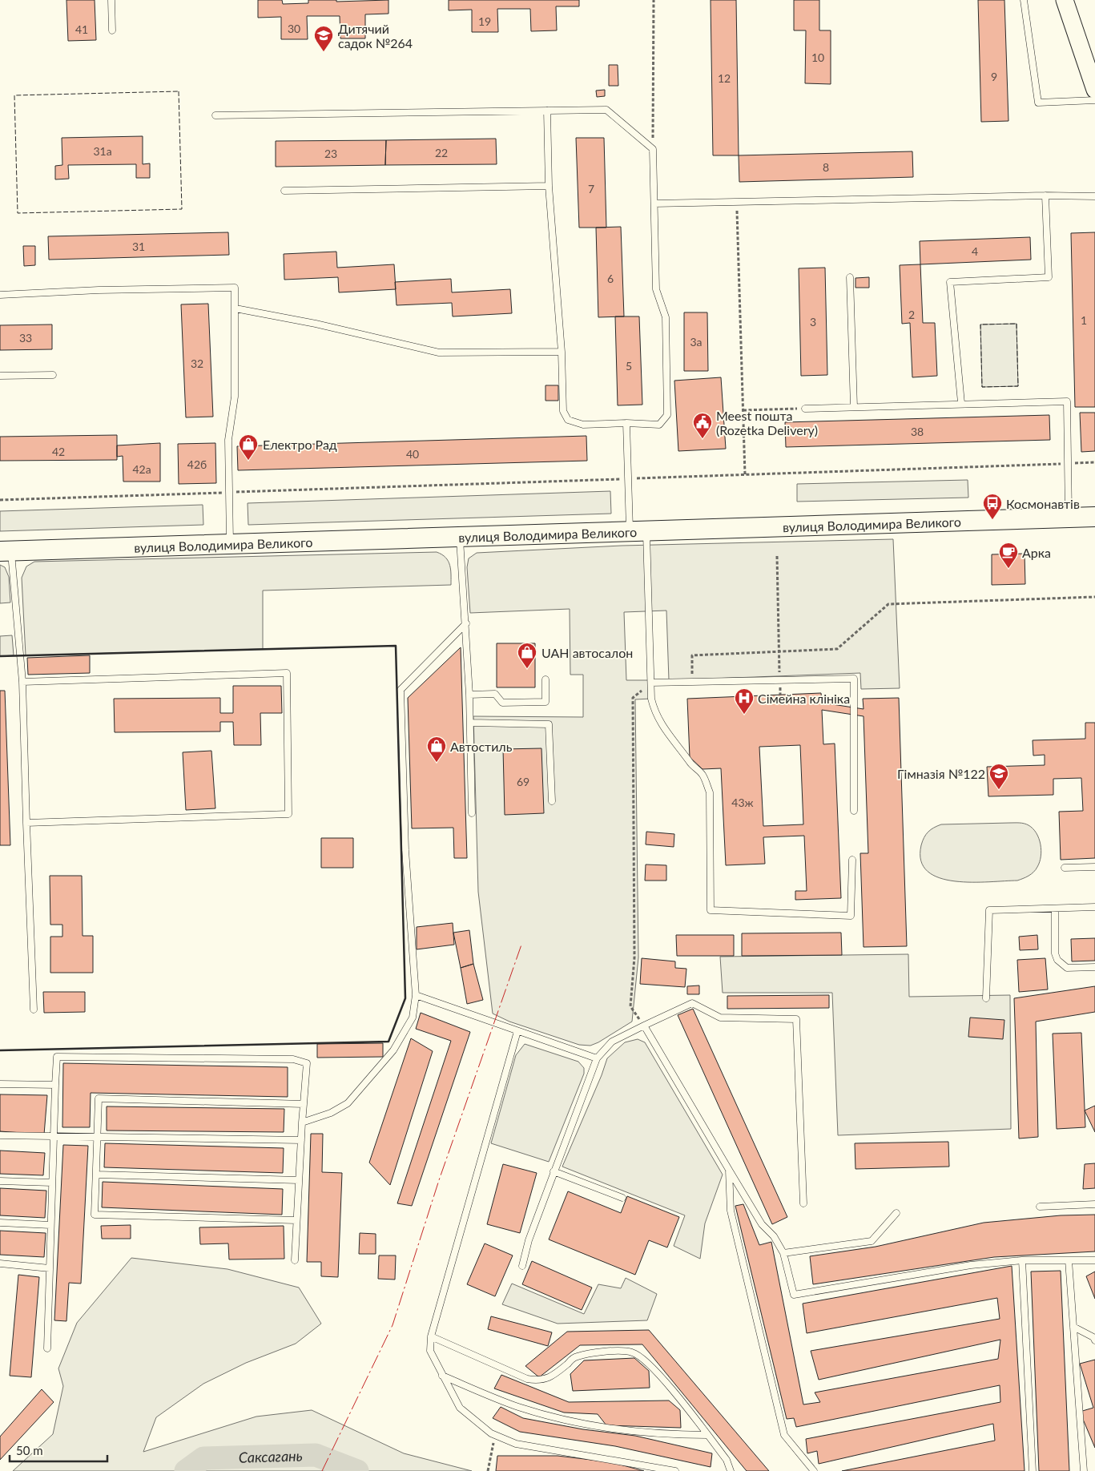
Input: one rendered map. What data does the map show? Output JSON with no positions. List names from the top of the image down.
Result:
{
  "streets": {
    "main road": ["вулиця Володимира Великого"]
  },
  "water": ["Саксагань"],
  "places": {
    "school or university": ["Дитячий садок №264", "Гімназія №122"],
    "public building": ["Meest пошта (Rozetka Delivery)"],
    "shop": ["Електро Рад", "UAH автосалон", "Автостиль"],
    "bus stop": ["Космонавтів"],
    "cafe": ["Арка"],
    "hospital": ["Сімейна клініка"]
  },
  "house_numbers": [
    "19",
    "30",
    "41",
    "10",
    "9",
    "12",
    "31а",
    "22",
    "23",
    "8",
    "7",
    "31",
    "4",
    "6",
    "2",
    "1",
    "3",
    "33",
    "3а",
    "32",
    "5",
    "38",
    "42",
    "40",
    "42б",
    "42а",
    "69",
    "43ж"
  ],
  "scale_bar": "50 m"
}
